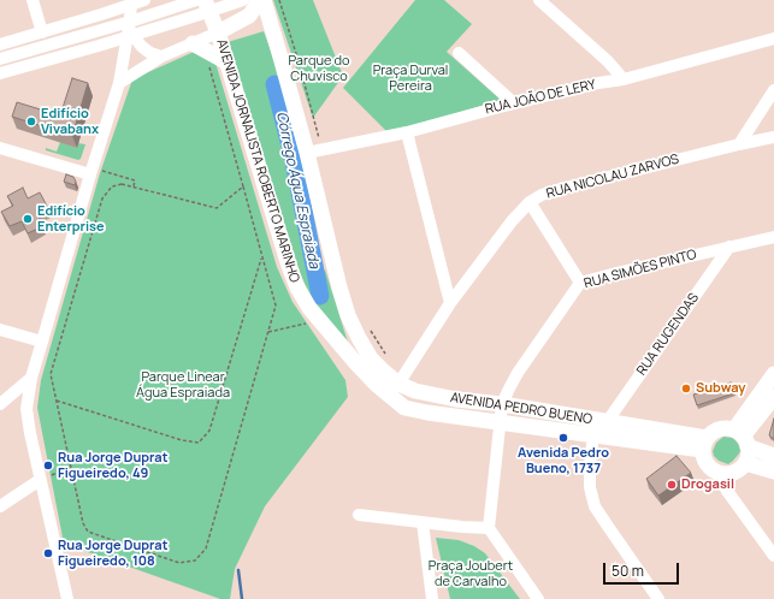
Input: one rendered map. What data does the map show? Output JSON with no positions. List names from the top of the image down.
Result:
{
  "streets": {
    "main road": ["AVENIDA JORNALISTA ROBERTO MARINHO", "AVENIDA PEDRO BUENO"],
    "street": [
      "RUA JOÃO DE LERY",
      "RUA NICOLAU ZARVOS",
      "RUA SIMÕES PINTO",
      "RUA RUGENDAS"
    ]
  },
  "crossings": [
    ["AVENIDA JORNALISTA ROBERTO MARINHO", "AVENIDA PEDRO BUENO"],
    ["RUA NICOLAU ZARVOS", "AVENIDA PEDRO BUENO"],
    ["RUA SIMÕES PINTO", "RUA RUGENDAS"],
    ["RUA SIMÕES PINTO", "AVENIDA PEDRO BUENO"],
    ["RUA RUGENDAS", "AVENIDA PEDRO BUENO"]
  ],
  "water": ["Córrego Água Espraiada"],
  "parks": [
    "Parque do Chuvisco",
    "Praça Durval Pereira",
    "Parque Linear Água Espraiada",
    "Praça Joubert de Carvalho"
  ],
  "places": [
    "Edifício Vivabanx",
    "Edifício Enterprise",
    "Subway",
    "Avenida Pedro Bueno, 1737",
    "Rua Jorge Duprat Figueiredo, 49",
    "Drogasil",
    "Rua Jorge Duprat Figueiredo, 108"
  ],
  "scale_bar": "50 m"
}
